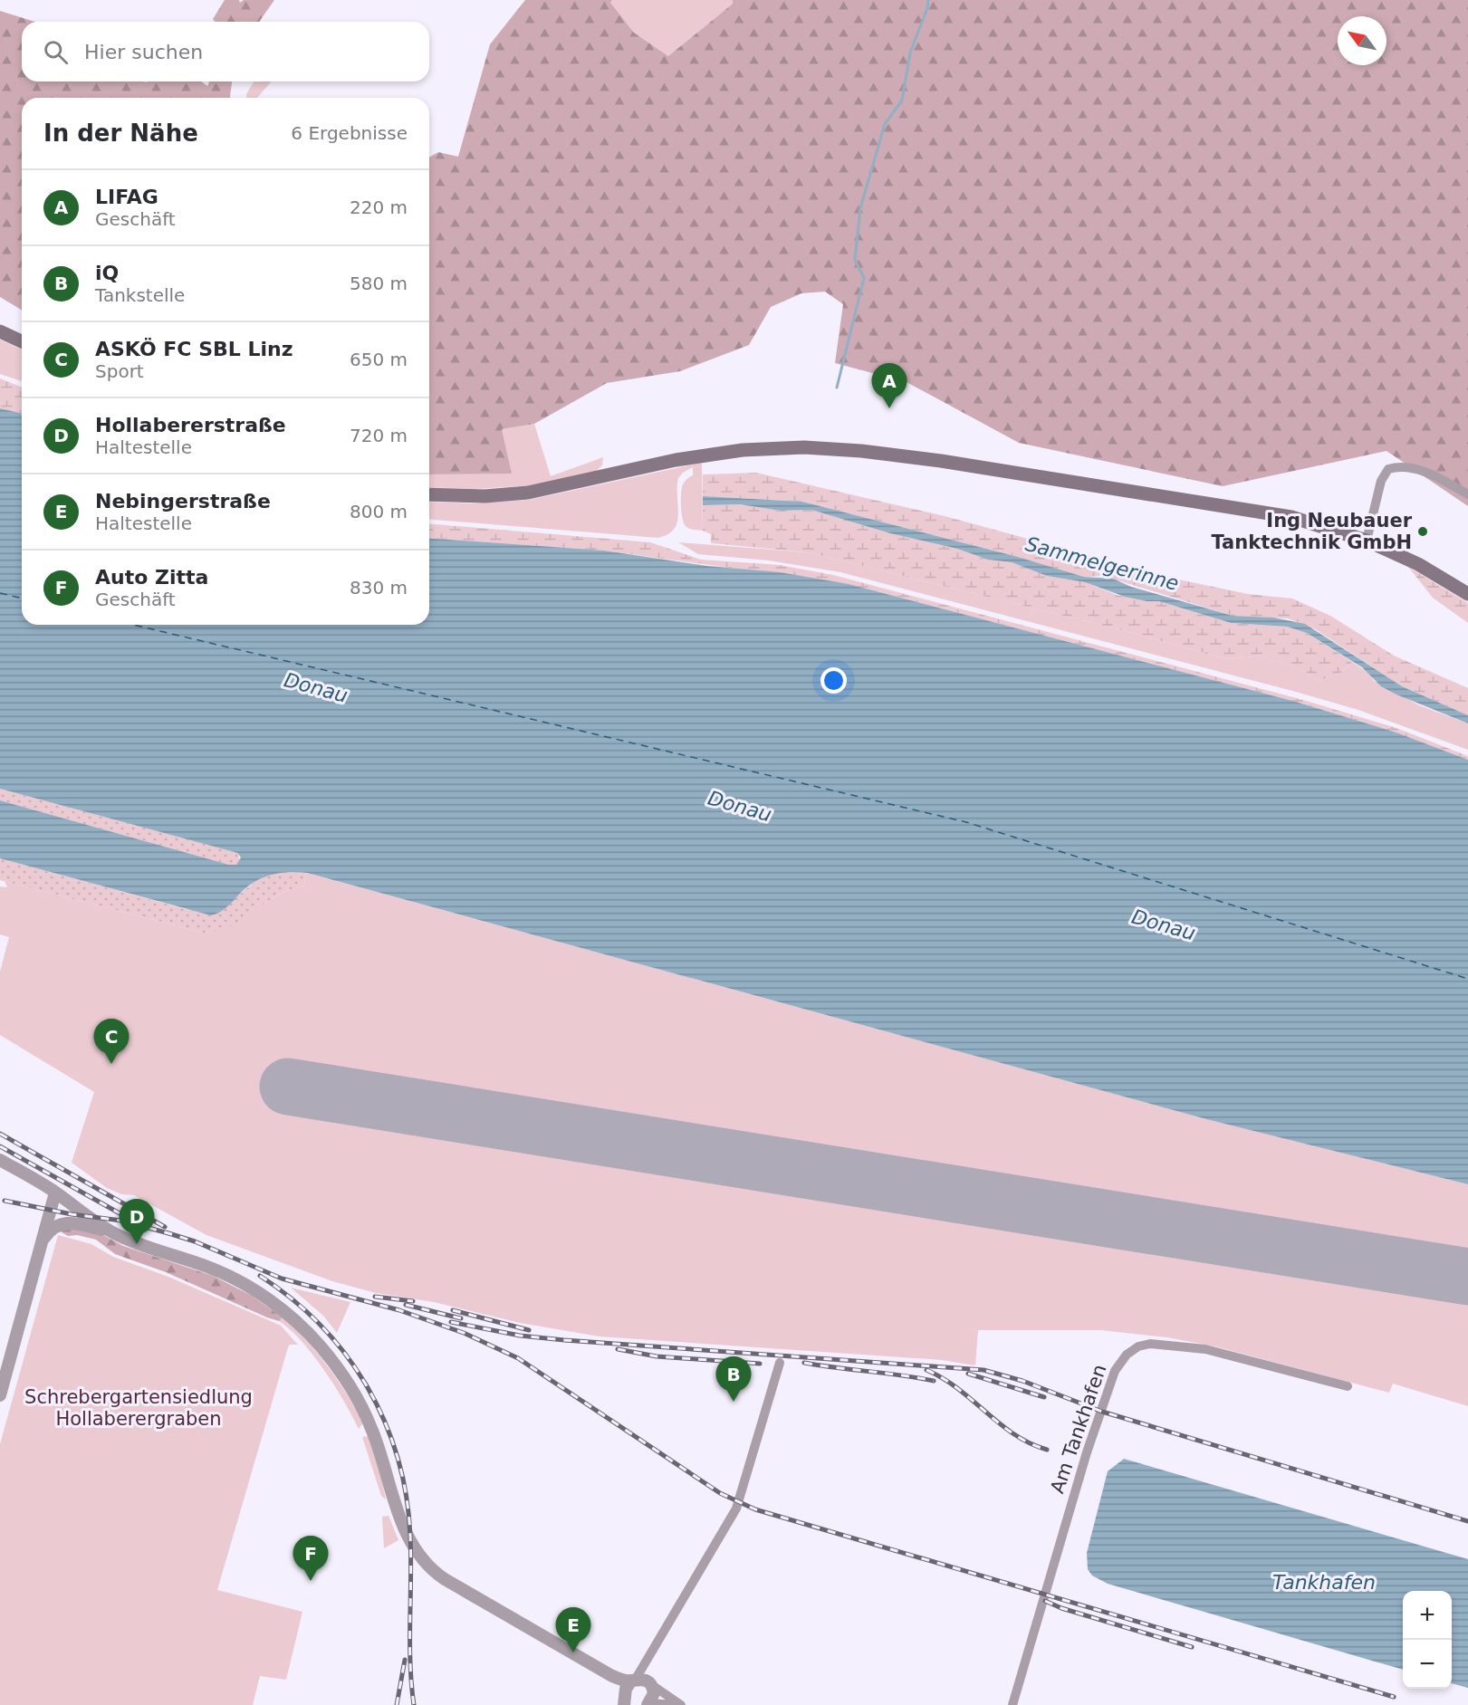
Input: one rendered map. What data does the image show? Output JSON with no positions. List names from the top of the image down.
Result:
{
  "streets": {
    "street": ["Am Tankhafen"]
  },
  "water": ["Sammelgerinne", "Donau", "Tankhafen"],
  "parks": ["Schrebergartensiedlung Hollaberergraben"],
  "places": ["Ing Neubauer Tanktechnik GmbH"],
  "north": "top left",
  "page": {
    "search": "Hier suchen",
    "heading": ["In der Nähe", "6 Ergebnisse"],
    "list": [
      {
        "mark": "A",
        "name": "LIFAG",
        "note": "Geschäft",
        "value": "220 m"
      },
      {
        "mark": "B",
        "name": "iQ",
        "note": "Tankstelle",
        "value": "580 m"
      },
      {
        "mark": "C",
        "name": "ASKÖ FC SBL Linz",
        "note": "Sport",
        "value": "650 m"
      },
      {
        "mark": "D",
        "name": "Hollabererstraße",
        "note": "Haltestelle",
        "value": "720 m"
      },
      {
        "mark": "E",
        "name": "Nebingerstraße",
        "note": "Haltestelle",
        "value": "800 m"
      },
      {
        "mark": "F",
        "name": "Auto Zitta",
        "note": "Geschäft",
        "value": "830 m"
      }
    ],
    "pins": [
      "A",
      "C",
      "D",
      "B",
      "F",
      "E"
    ],
    "map_buttons": ["+", "−"]
  }
}
